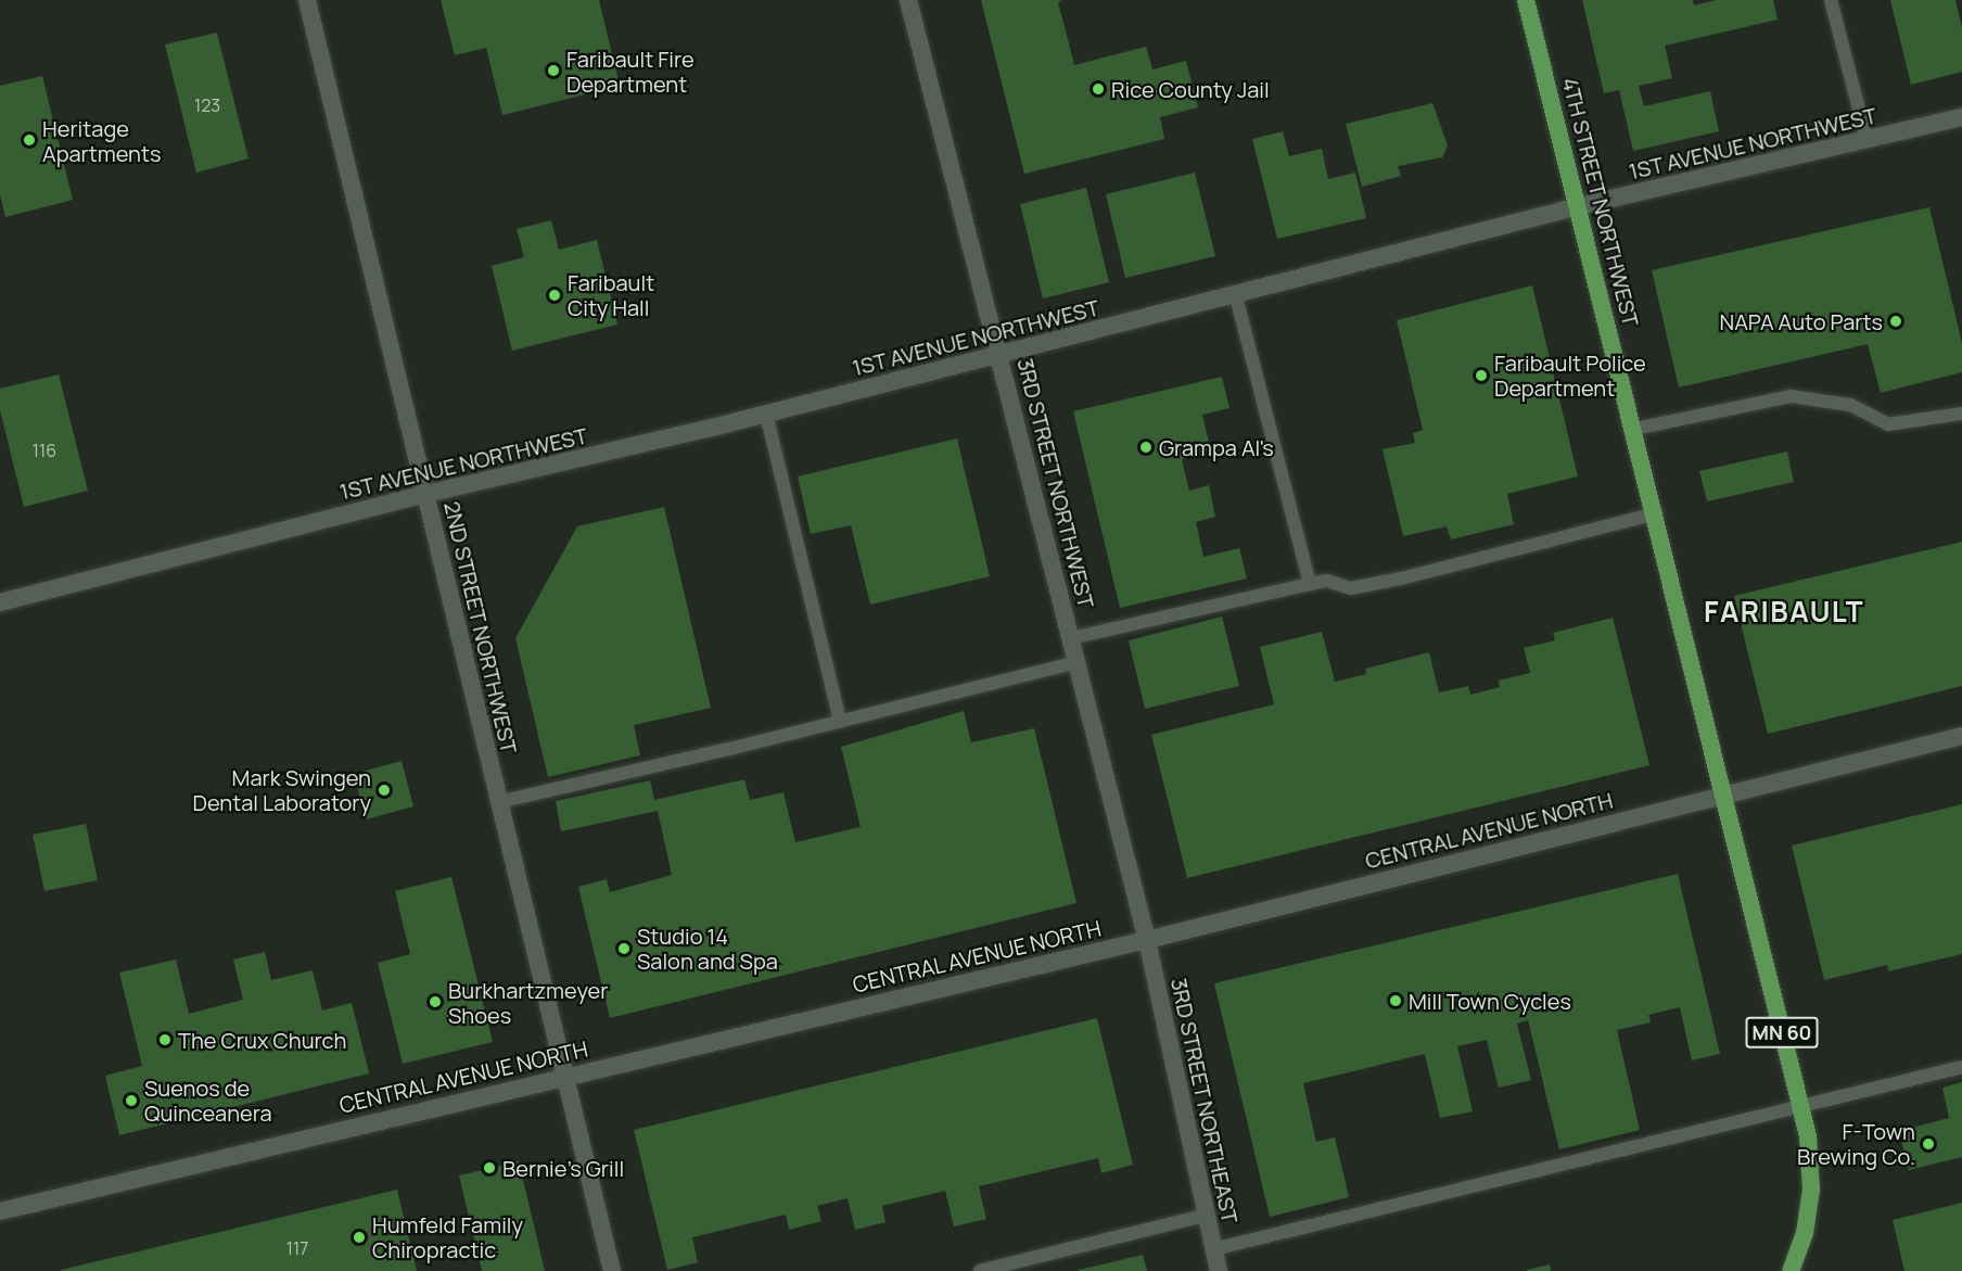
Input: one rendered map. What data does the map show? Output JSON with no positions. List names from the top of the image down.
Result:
{
  "streets": {
    "main road": ["4TH STREET NORTHWEST", "MN 60"],
    "street": [
      "1ST AVENUE NORTHWEST",
      "3RD STREET NORTHWEST",
      "2ND STREET NORTHWEST",
      "CENTRAL AVENUE NORTH",
      "3RD STREET NORTHEAST"
    ]
  },
  "crossings": [
    ["1ST AVENUE NORTHWEST", "4TH STREET NORTHWEST"],
    ["1ST AVENUE NORTHWEST", "3RD STREET NORTHWEST"],
    ["1ST AVENUE NORTHWEST", "2ND STREET NORTHWEST"],
    ["4TH STREET NORTHWEST", "CENTRAL AVENUE NORTH"],
    ["4TH STREET NORTHWEST", "MN 60"],
    ["3RD STREET NORTHWEST", "CENTRAL AVENUE NORTH"],
    ["3RD STREET NORTHWEST", "3RD STREET NORTHEAST"],
    ["2ND STREET NORTHWEST", "CENTRAL AVENUE NORTH"],
    ["CENTRAL AVENUE NORTH", "MN 60"],
    ["CENTRAL AVENUE NORTH", "3RD STREET NORTHEAST"]
  ],
  "districts": ["FARIBAULT"],
  "places": [
    "Faribault Fire Department",
    "Rice County Jail",
    "Heritage Apartments",
    "Faribault City Hall",
    "NAPA Auto Parts",
    "Faribault Police Department",
    "Grampa Al's",
    "Mark Swingen Dental Laboratory",
    "Studio 14 Salon and Spa",
    "Mill Town Cycles",
    "Burkhartzmeyer Shoes",
    "The Crux Church",
    "Suenos de Quinceanera",
    "F-Town Brewing Co.",
    "Bernie's Grill",
    "Humfeld Family Chiropractic"
  ],
  "house_numbers": ["123", "116", "117"]
}
